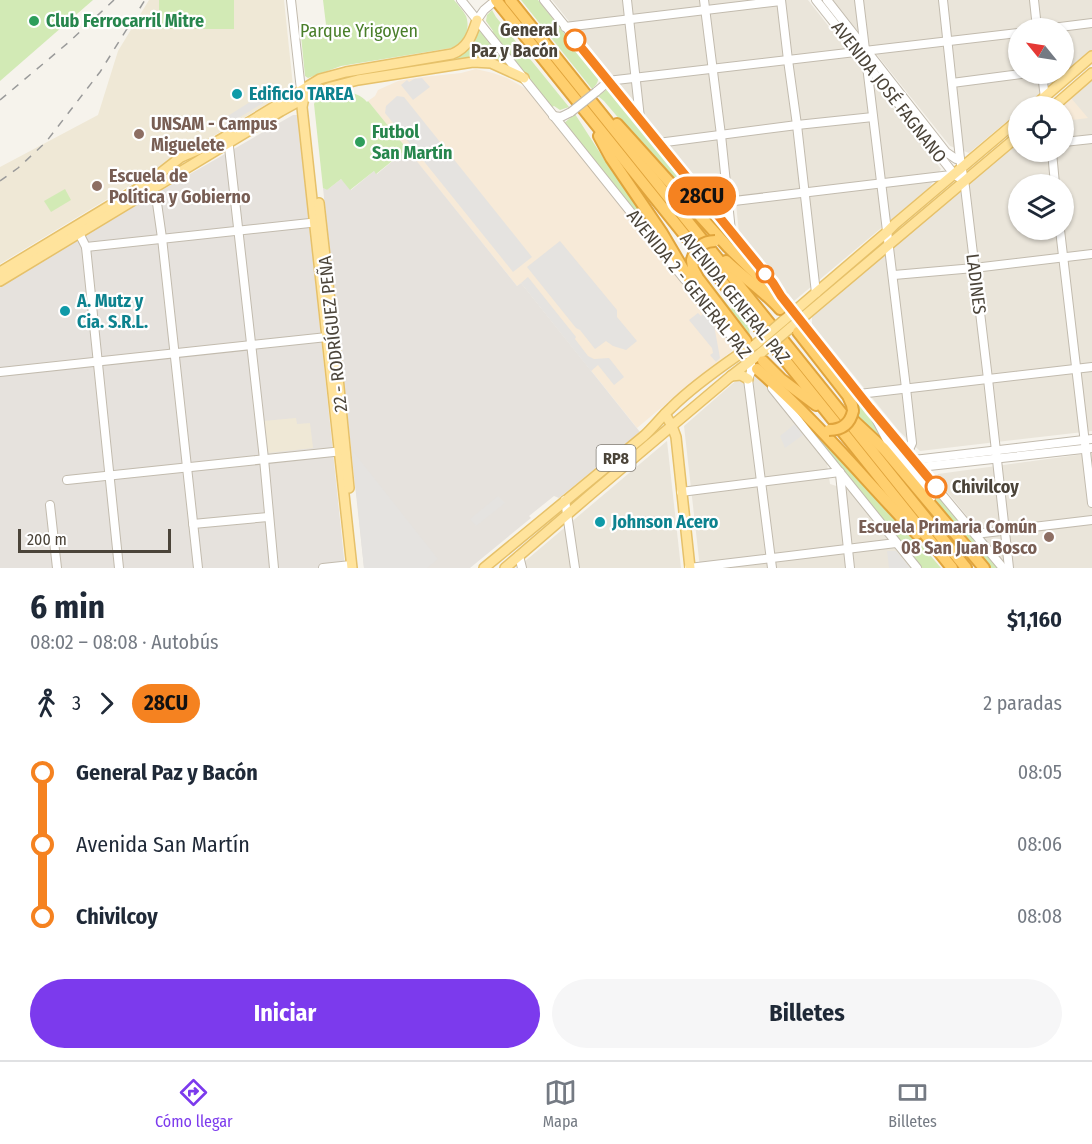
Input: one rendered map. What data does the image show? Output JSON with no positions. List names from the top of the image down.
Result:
{
  "streets": {
    "highway": ["AVENIDA GENERAL PAZ"],
    "main road": ["22 - RODRÍGUEZ PEÑA", "RP8"],
    "street": ["AVENIDA JOSÉ FAGNANO", "AVENIDA 2 - GENERAL PAZ", "LADINES"]
  },
  "crossings": [
    ["AVENIDA JOSÉ FAGNANO", "LADINES"],
    ["AVENIDA 2 - GENERAL PAZ", "RP8"]
  ],
  "parks": ["Parque Yrigoyen"],
  "places": [
    "Club Ferrocarril Mitre",
    "General Paz y Bacón",
    "Edificio TAREA",
    "UNSAM - Campus Miguelete",
    "Futbol San Martín",
    "Escuela de Política y Gobierno",
    "A. Mutz y Cia. S.R.L.",
    "Chivilcoy",
    "Johnson Acero",
    "Escuela Primaria Común 08 San Juan Bosco"
  ],
  "lines": ["bus line 28CU"],
  "scale_bar": "200 m",
  "north": "top left",
  "page": {
    "on_map": "28CU",
    "scale": "200 m",
    "heading": ["6 min", "08:02 – 08:08 · Autobús", "$1,160"],
    "legs": ["3", "28CU", "2 paradas"],
    "list": [
      {
        "name": "General Paz y Bacón",
        "value": "08:05"
      },
      {
        "name": "Avenida San Martín",
        "value": "08:06"
      },
      {
        "name": "Chivilcoy",
        "value": "08:08"
      }
    ],
    "buttons": ["Iniciar", "Billetes"],
    "tabs": ["Cómo llegar", "Mapa", "Billetes"]
  }
}
